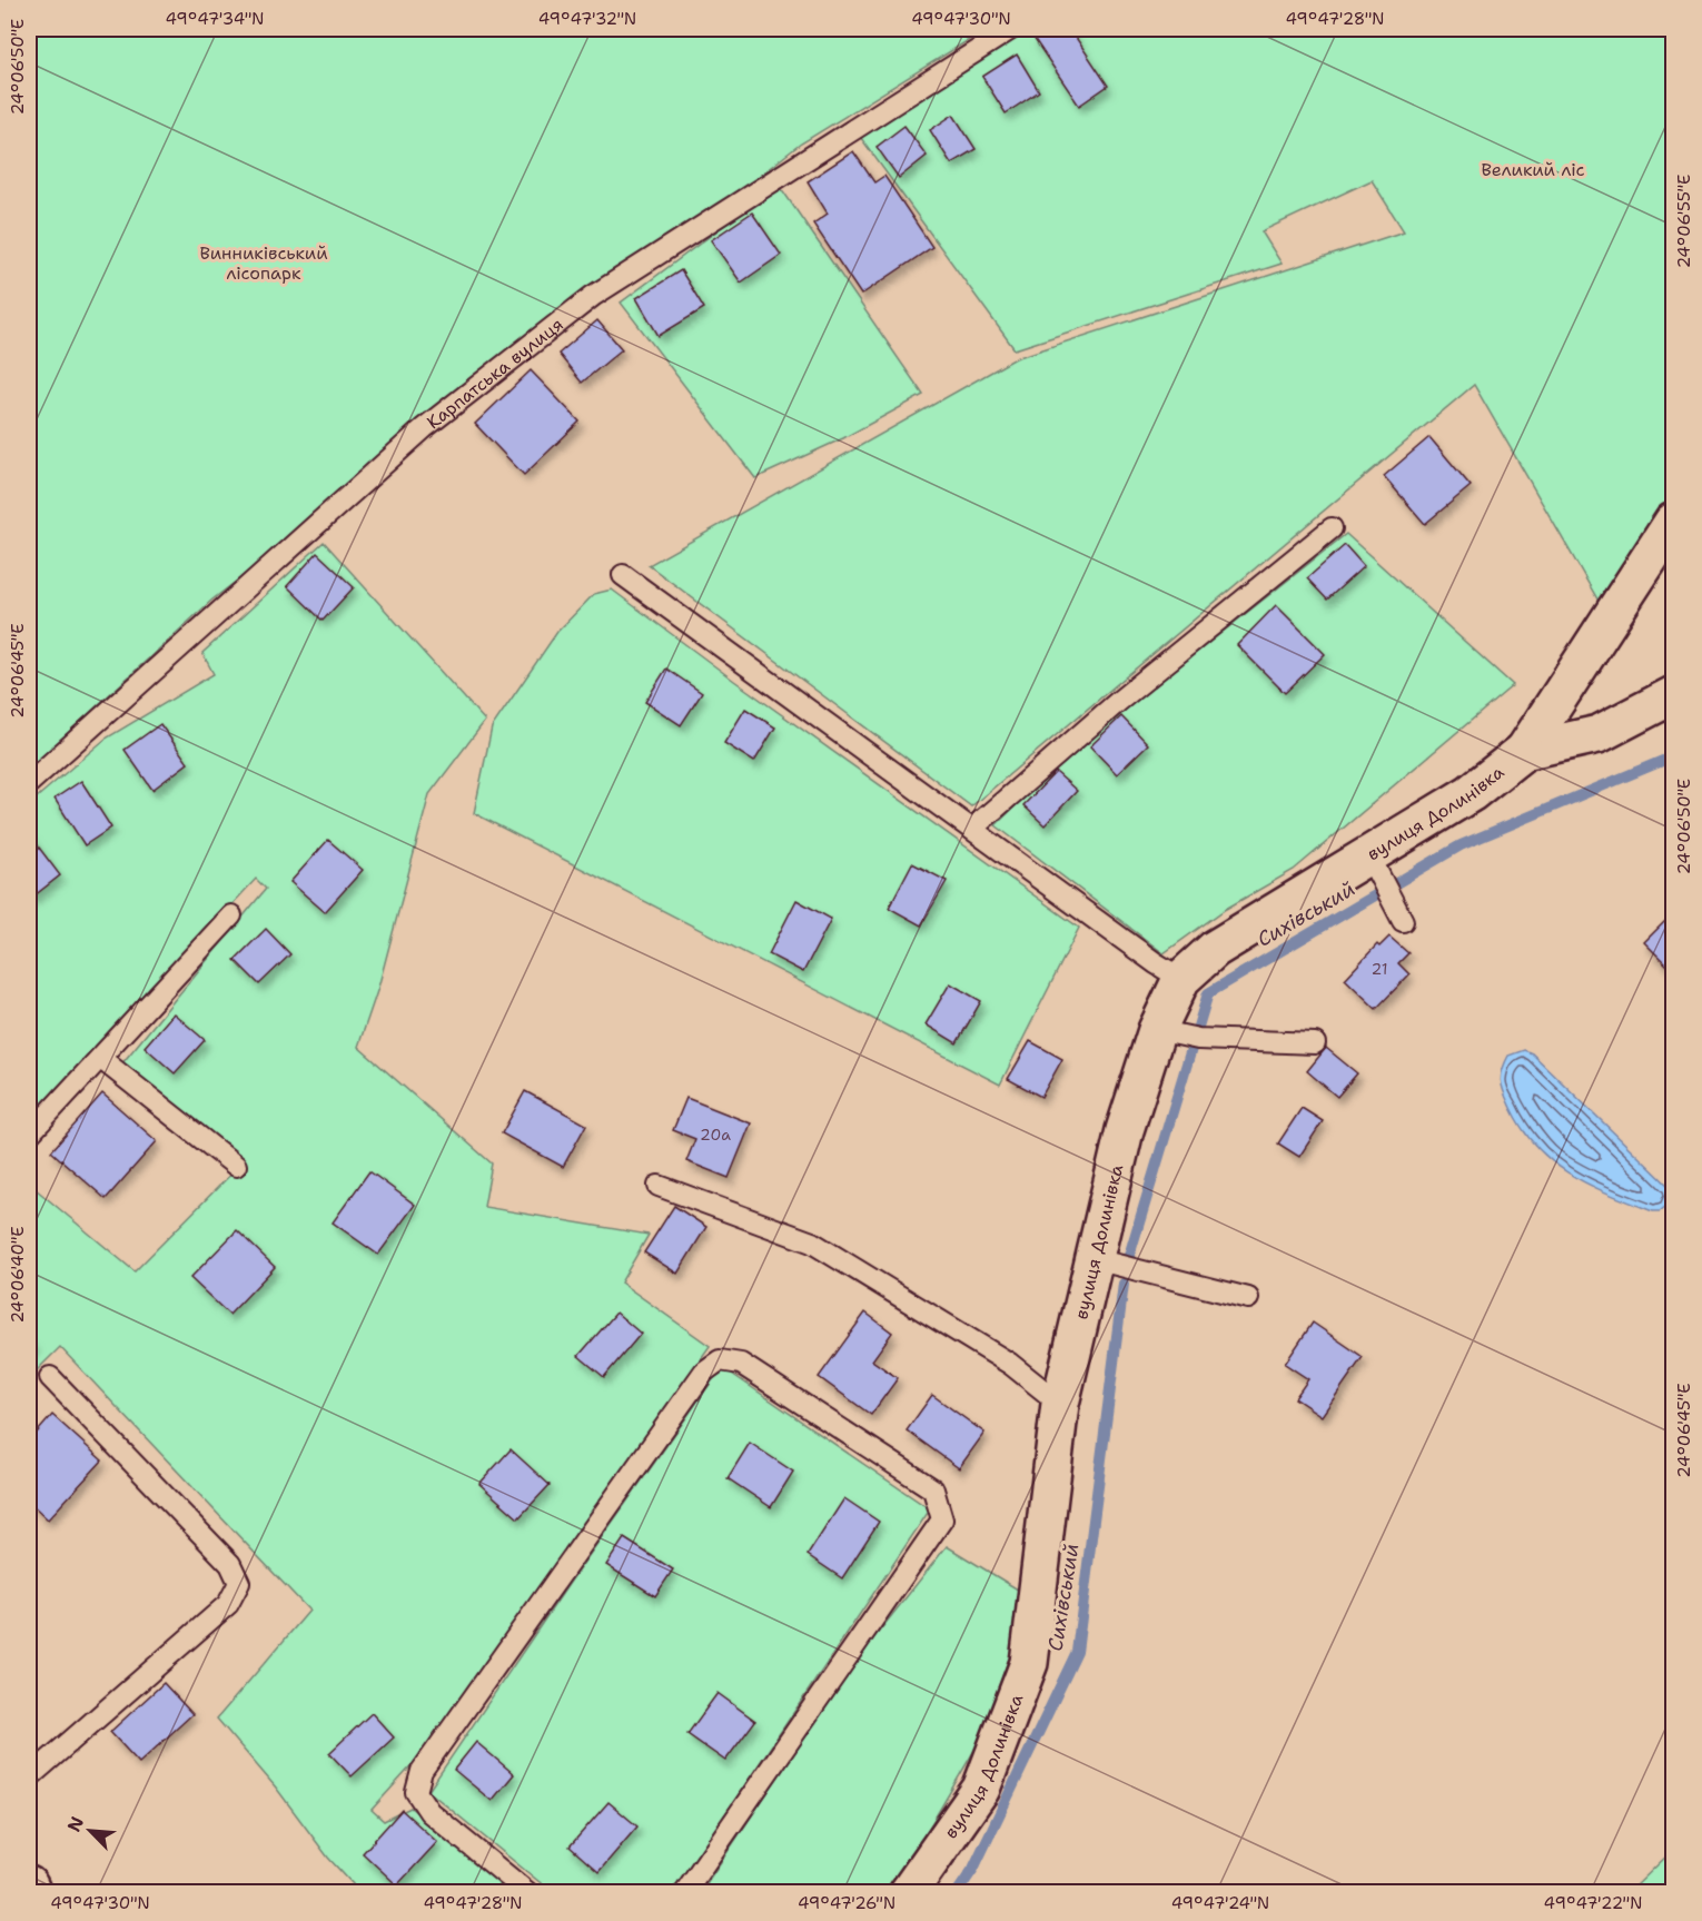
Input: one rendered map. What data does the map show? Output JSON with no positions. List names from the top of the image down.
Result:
{
  "streets": {
    "street": ["вулиця Долинівка"],
    "lane": ["Карпатська вулиця"]
  },
  "water": ["Сихівський"],
  "parks": ["Великий ліс", "Винниківський лісопарк"],
  "house_numbers": ["21", "20а"],
  "north": "top left",
  "coordinates": [
    "49°47'34\"N",
    "49°47'32\"N",
    "49°47'30\"N",
    "49°47'28\"N",
    "24°06'50\"E",
    "24°06'55\"E",
    "24°06'45\"E",
    "24°06'40\"E",
    "49°47'26\"N",
    "49°47'24\"N",
    "49°47'22\"N"
  ]
}
